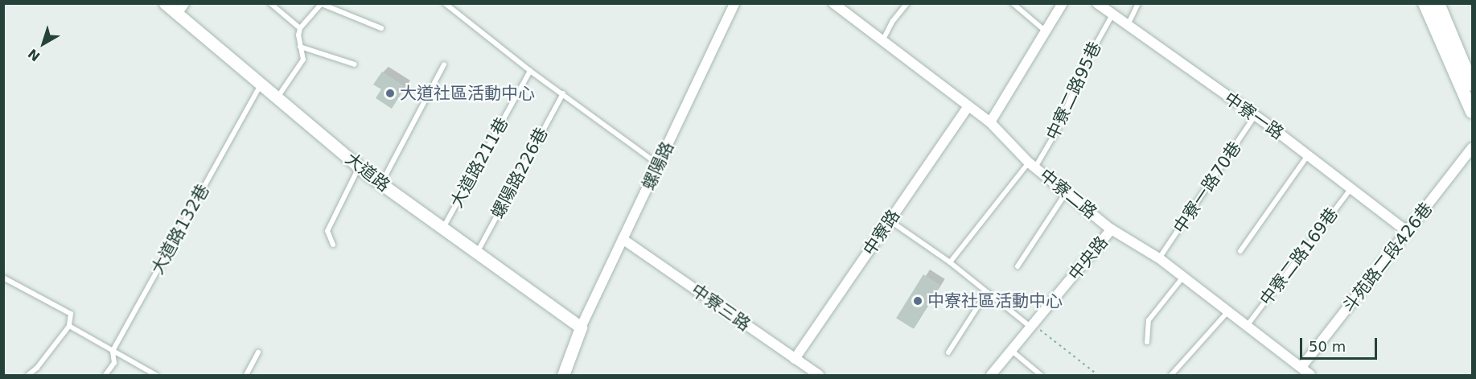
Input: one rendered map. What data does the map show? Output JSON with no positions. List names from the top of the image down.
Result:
{
  "streets": {
    "street": [
      "中寮一路",
      "螺陽路",
      "大道路",
      "中寮二路",
      "中寮路",
      "斗苑路二段426巷",
      "中央路",
      "中寮三路"
    ],
    "lane": [
      "中寮二路95巷",
      "大道路211巷",
      "螺陽路226巷",
      "中寮一路70巷",
      "大道路132巷",
      "中寮二路169巷"
    ]
  },
  "crossings": [
    ["中寮二路95巷", "中寮一路"],
    ["中寮二路95巷", "中寮二路"],
    ["中寮一路", "中寮一路70巷"],
    ["中寮一路", "中寮二路169巷"],
    ["中寮一路", "斗苑路二段426巷"],
    ["大道路211巷", "大道路"],
    ["螺陽路", "大道路"],
    ["螺陽路", "中寮三路"],
    ["大道路", "螺陽路226巷"],
    ["大道路", "大道路132巷"],
    ["中寮一路70巷", "中寮二路"],
    ["中寮二路", "中寮路"],
    ["中寮二路", "中寮二路169巷"],
    ["中寮二路", "斗苑路二段426巷"],
    ["中寮二路", "中央路"],
    ["中寮路", "中寮三路"]
  ],
  "places": ["大道社區活動中心", "中寮社區活動中心"],
  "scale_bar": "50 m",
  "north": "bottom left"
}
